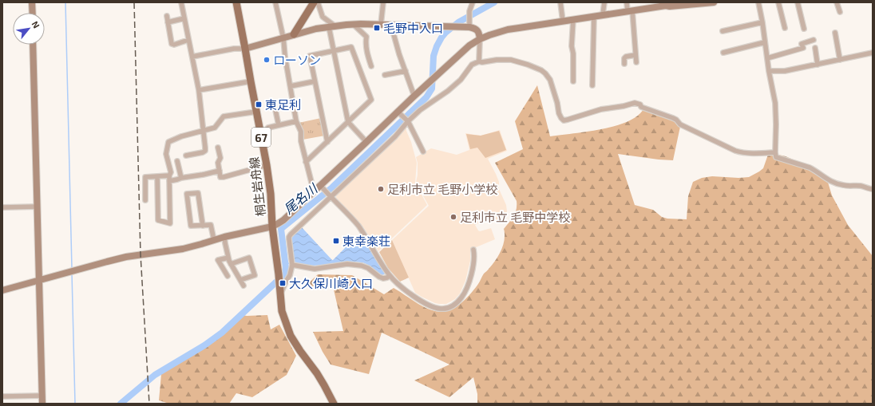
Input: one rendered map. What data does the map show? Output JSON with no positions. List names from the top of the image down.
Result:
{
  "streets": {
    "main road": ["67", "桐生岩舟線"]
  },
  "crossings": [
    ["67", "桐生岩舟線"]
  ],
  "water": ["尾名川"],
  "places": {
    "transit": [
      "毛野中入口",
      "東足利",
      "東幸楽荘",
      "大久保川崎入口"
    ],
    "other": ["ローソン", "足利市立 毛野小学校", "足利市立 毛野中学校"]
  },
  "north": "top right"
}
